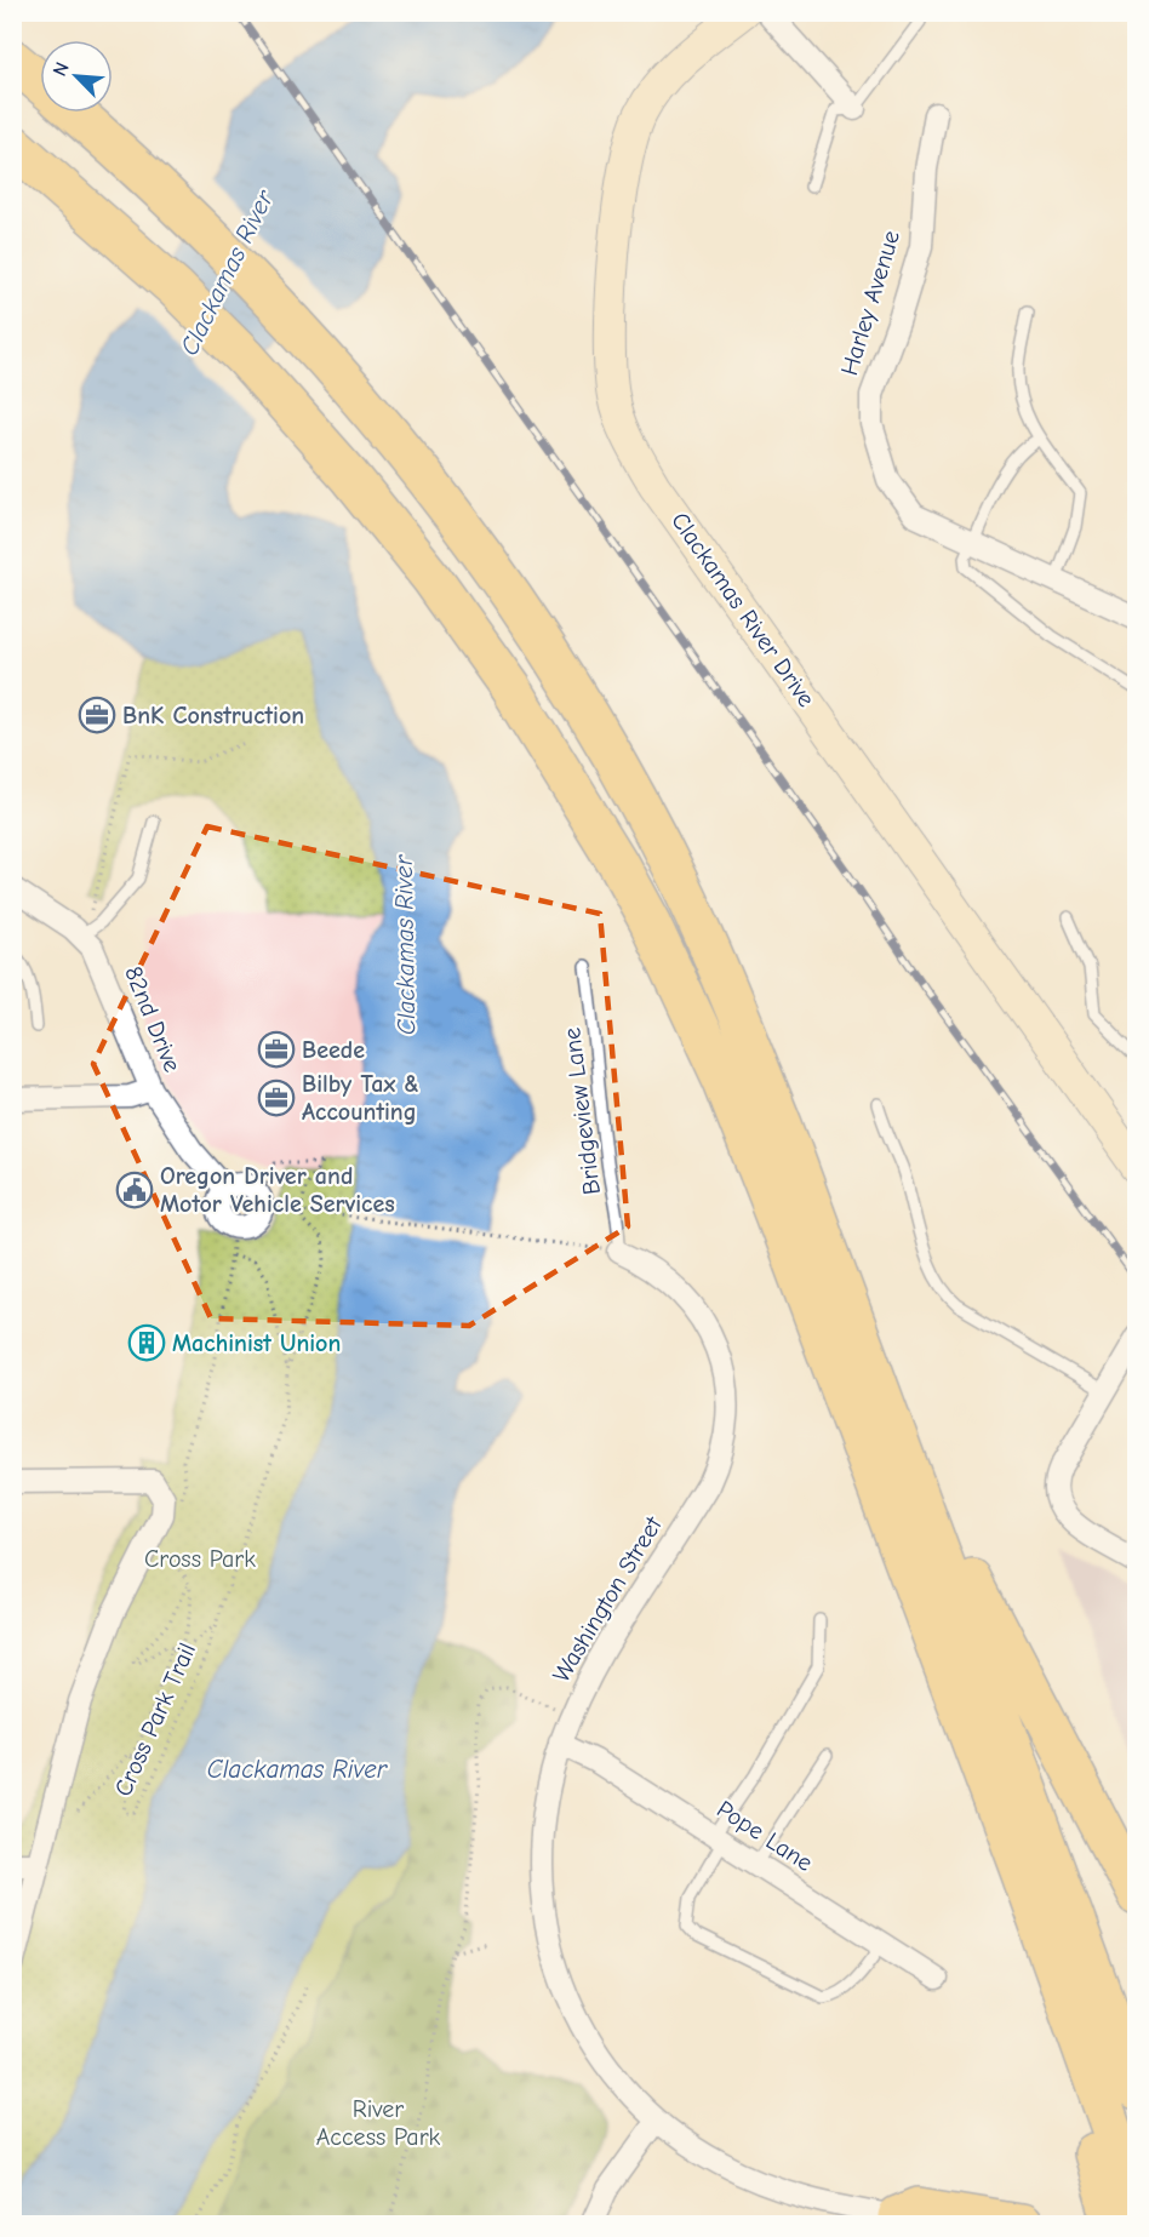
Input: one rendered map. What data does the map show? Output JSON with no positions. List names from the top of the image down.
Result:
{
  "streets": {
    "main road": ["Clackamas River Drive"],
    "street": [
      "Harley Avenue",
      "82nd Drive",
      "Washington Street",
      "Pope Lane"
    ],
    "lane": ["Bridgeview Lane"],
    "path": ["Cross Park Trail"]
  },
  "crossings": [
    ["82nd Drive", "Cross Park Trail"],
    ["Bridgeview Lane", "Washington Street"],
    ["Washington Street", "Pope Lane"]
  ],
  "water": ["Clackamas River"],
  "parks": ["Cross Park", "River Access Park"],
  "places": {
    "office": ["BnK Construction", "Beede", "Bilby Tax & Accounting"],
    "public building": ["Oregon Driver and Motor Vehicle Services"],
    "building": ["Machinist Union"]
  },
  "north": "top left"
}
